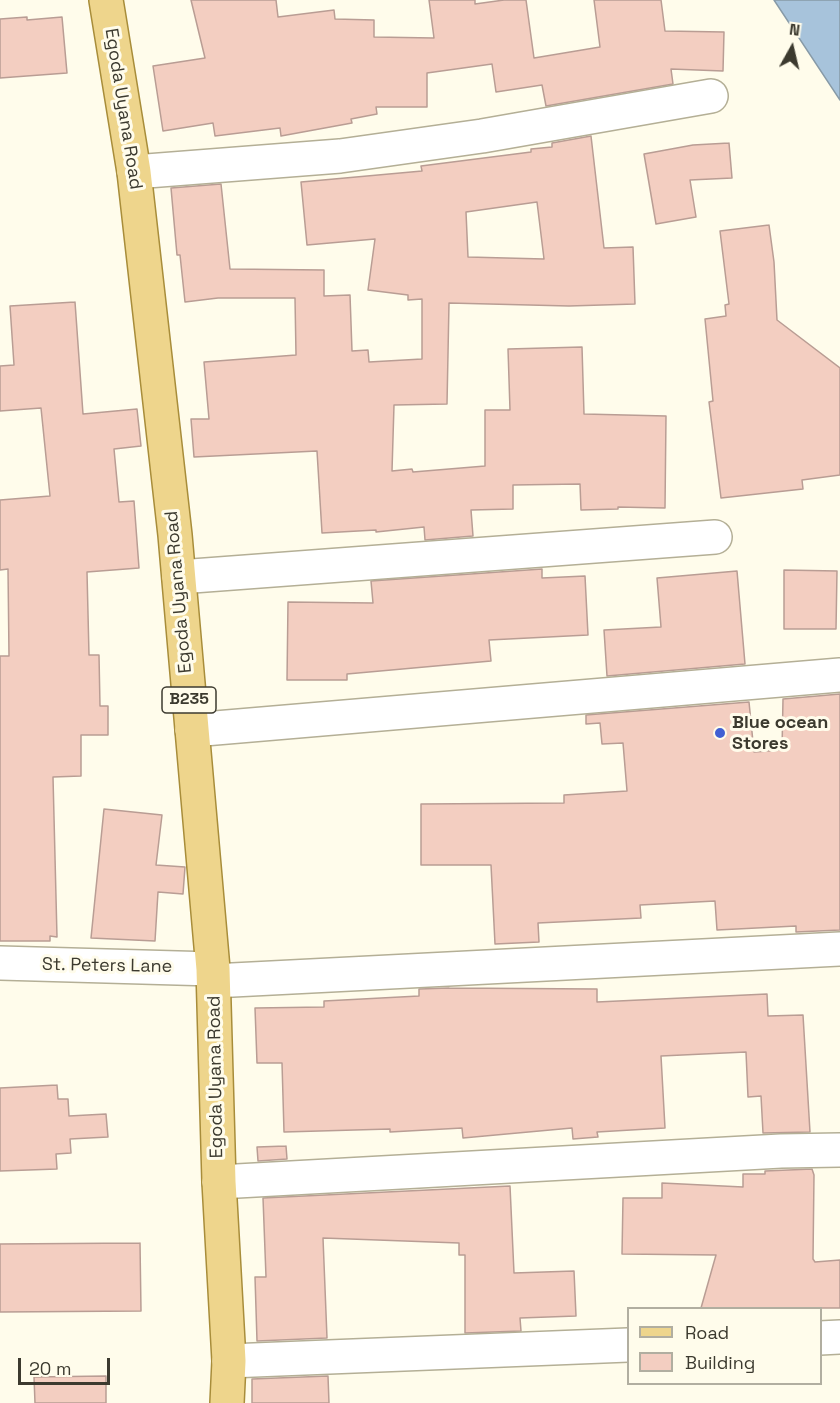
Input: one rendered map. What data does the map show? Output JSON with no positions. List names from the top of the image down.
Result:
{
  "streets": {
    "main road": ["Egoda Uyana Road", "B235"],
    "street": ["St. Peters Lane"]
  },
  "crossings": [
    ["Egoda Uyana Road", "St. Peters Lane"]
  ],
  "places": ["Blue ocean Stores"],
  "legend": ["Road", "Building"],
  "scale_bar": "20 m",
  "north": "top"
}
